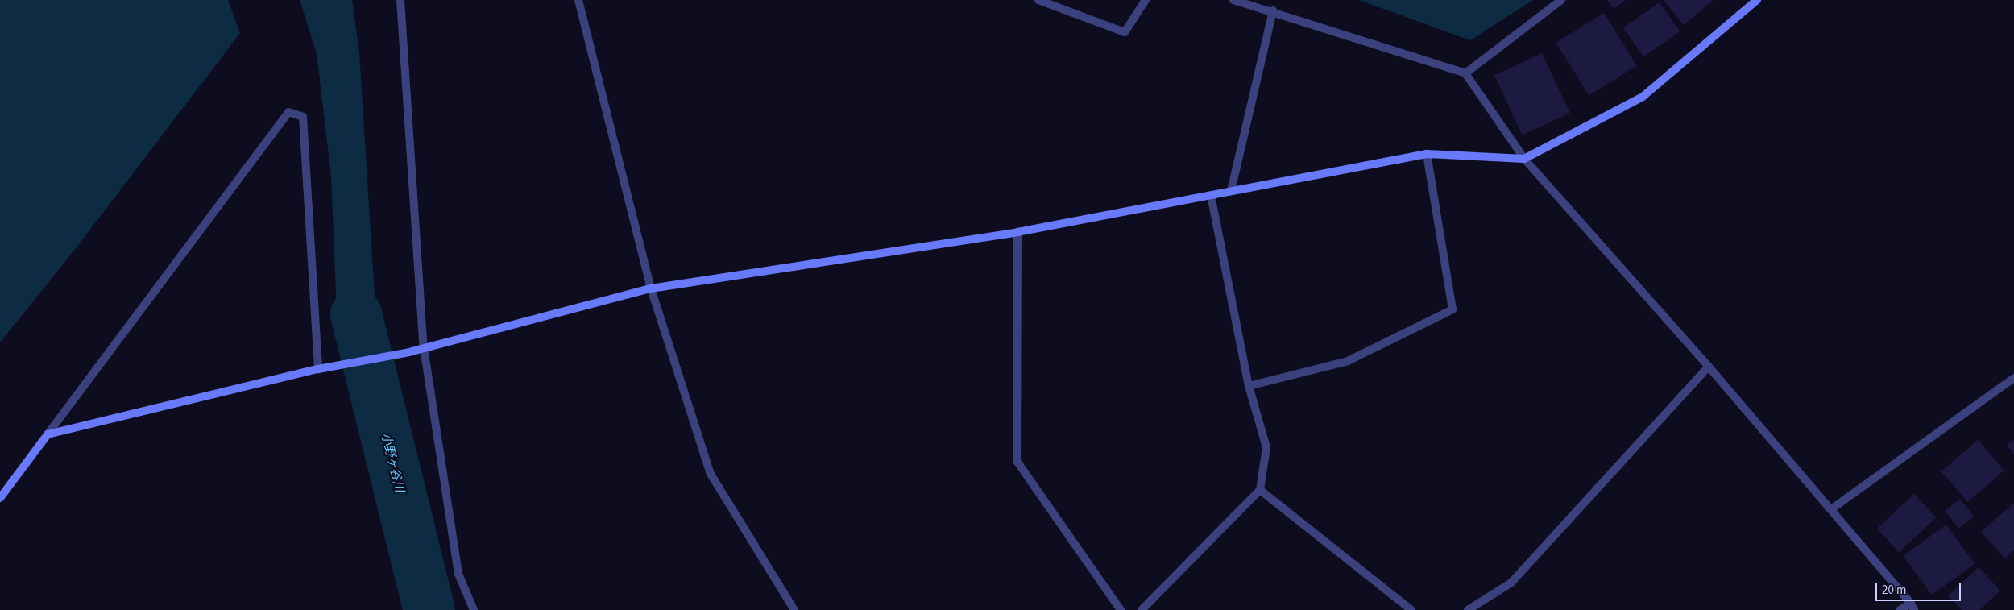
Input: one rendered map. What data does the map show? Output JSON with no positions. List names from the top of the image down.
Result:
{
  "water": ["小野ヶ谷川"],
  "scale_bar": "20 m"
}
